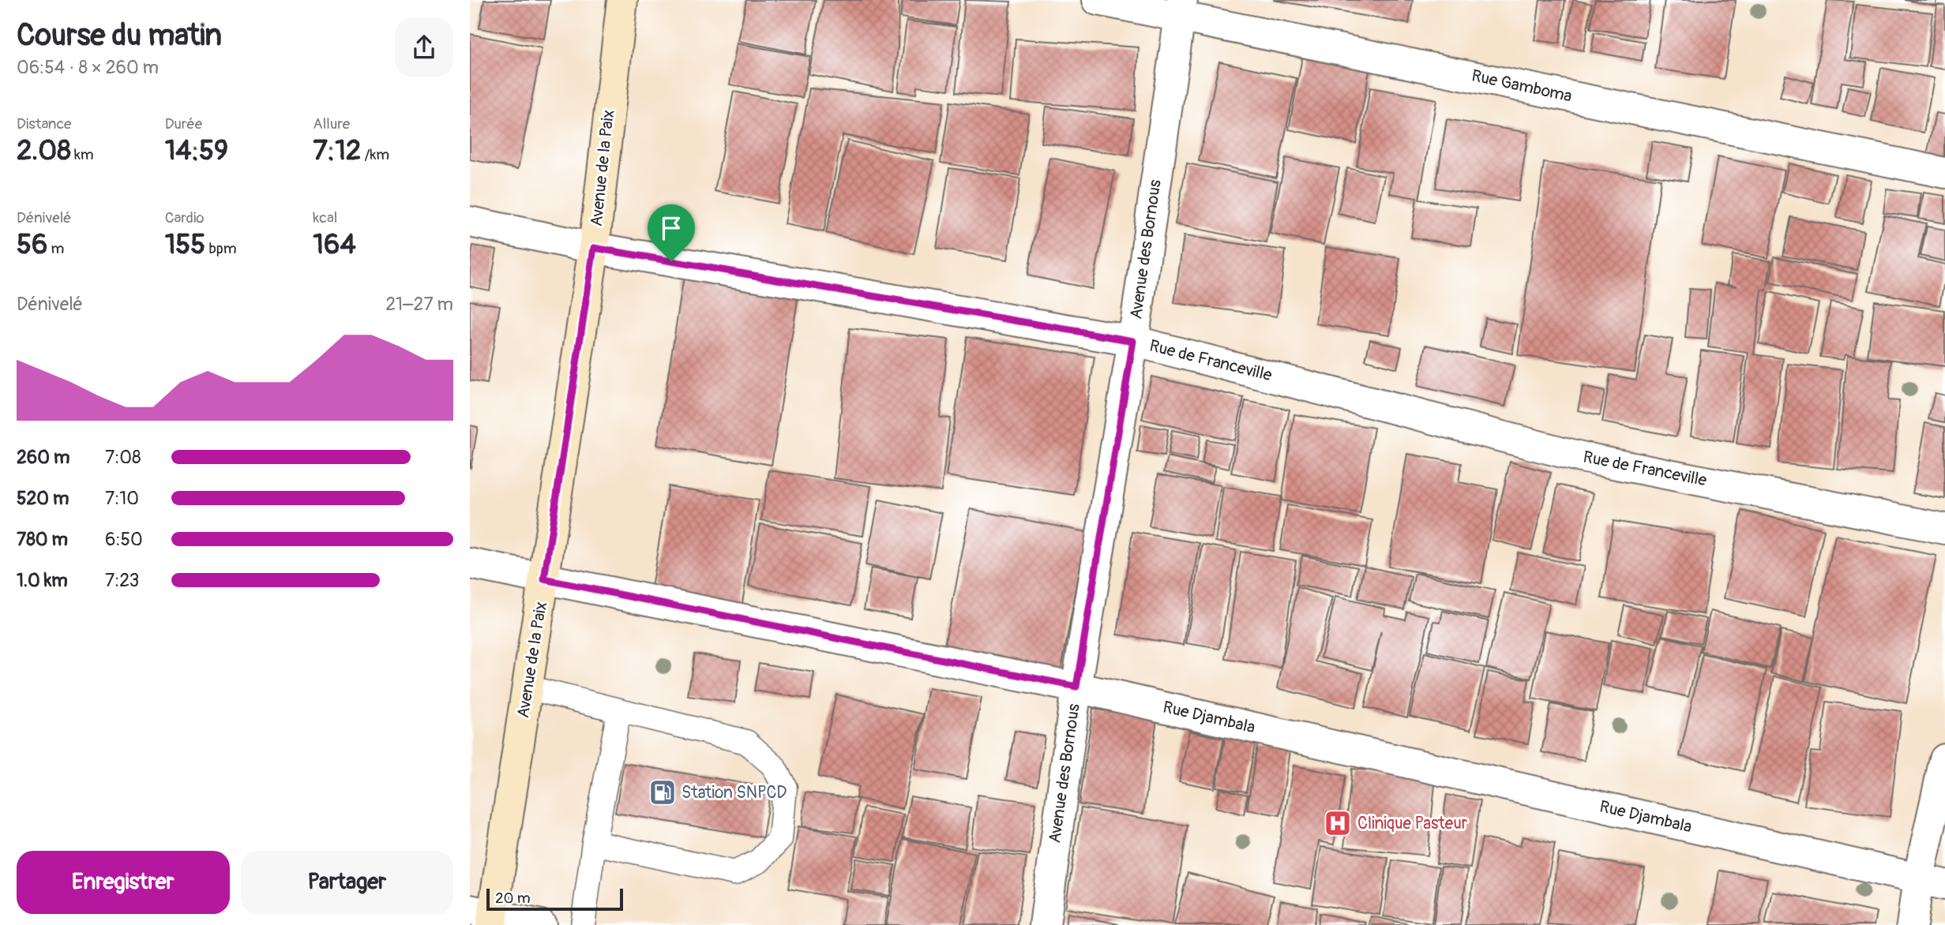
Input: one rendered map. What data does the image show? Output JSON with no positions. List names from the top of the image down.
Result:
{
  "streets": {
    "main road": ["Avenue de la Paix"],
    "street": [
      "Rue Gamboma",
      "Avenue des Bornous",
      "Rue de Franceville",
      "Rue Djambala"
    ]
  },
  "crossings": [
    ["Rue Gamboma", "Avenue des Bornous"],
    ["Avenue de la Paix", "Rue de Franceville"],
    ["Avenue de la Paix", "Rue Djambala"],
    ["Avenue des Bornous", "Rue de Franceville"],
    ["Avenue des Bornous", "Rue Djambala"]
  ],
  "places": {
    "fuel station": ["Station SNPCD"],
    "hospital": ["Clinique Pasteur"]
  },
  "scale_bar": "20 m",
  "page": {
    "heading": ["Course du matin", "06:54 · 8 × 260 m"],
    "stats": [
      ["Distance", "2.08 km"],
      ["Durée", "14:59"],
      ["Allure", "7:12 /km"],
      ["Dénivelé", "56 m"],
      ["Cardio", "155 bpm"],
      ["kcal", "164"]
    ],
    "chart": ["Dénivelé", "21–27 m"],
    "list": [
      {
        "name": "260 m",
        "note": "7:08"
      },
      {
        "name": "520 m",
        "note": "7:10"
      },
      {
        "name": "780 m",
        "note": "6:50"
      },
      {
        "name": "1.0 km",
        "note": "7:23"
      }
    ],
    "buttons": ["Enregistrer", "Partager"],
    "scale": "20 m"
  }
}
